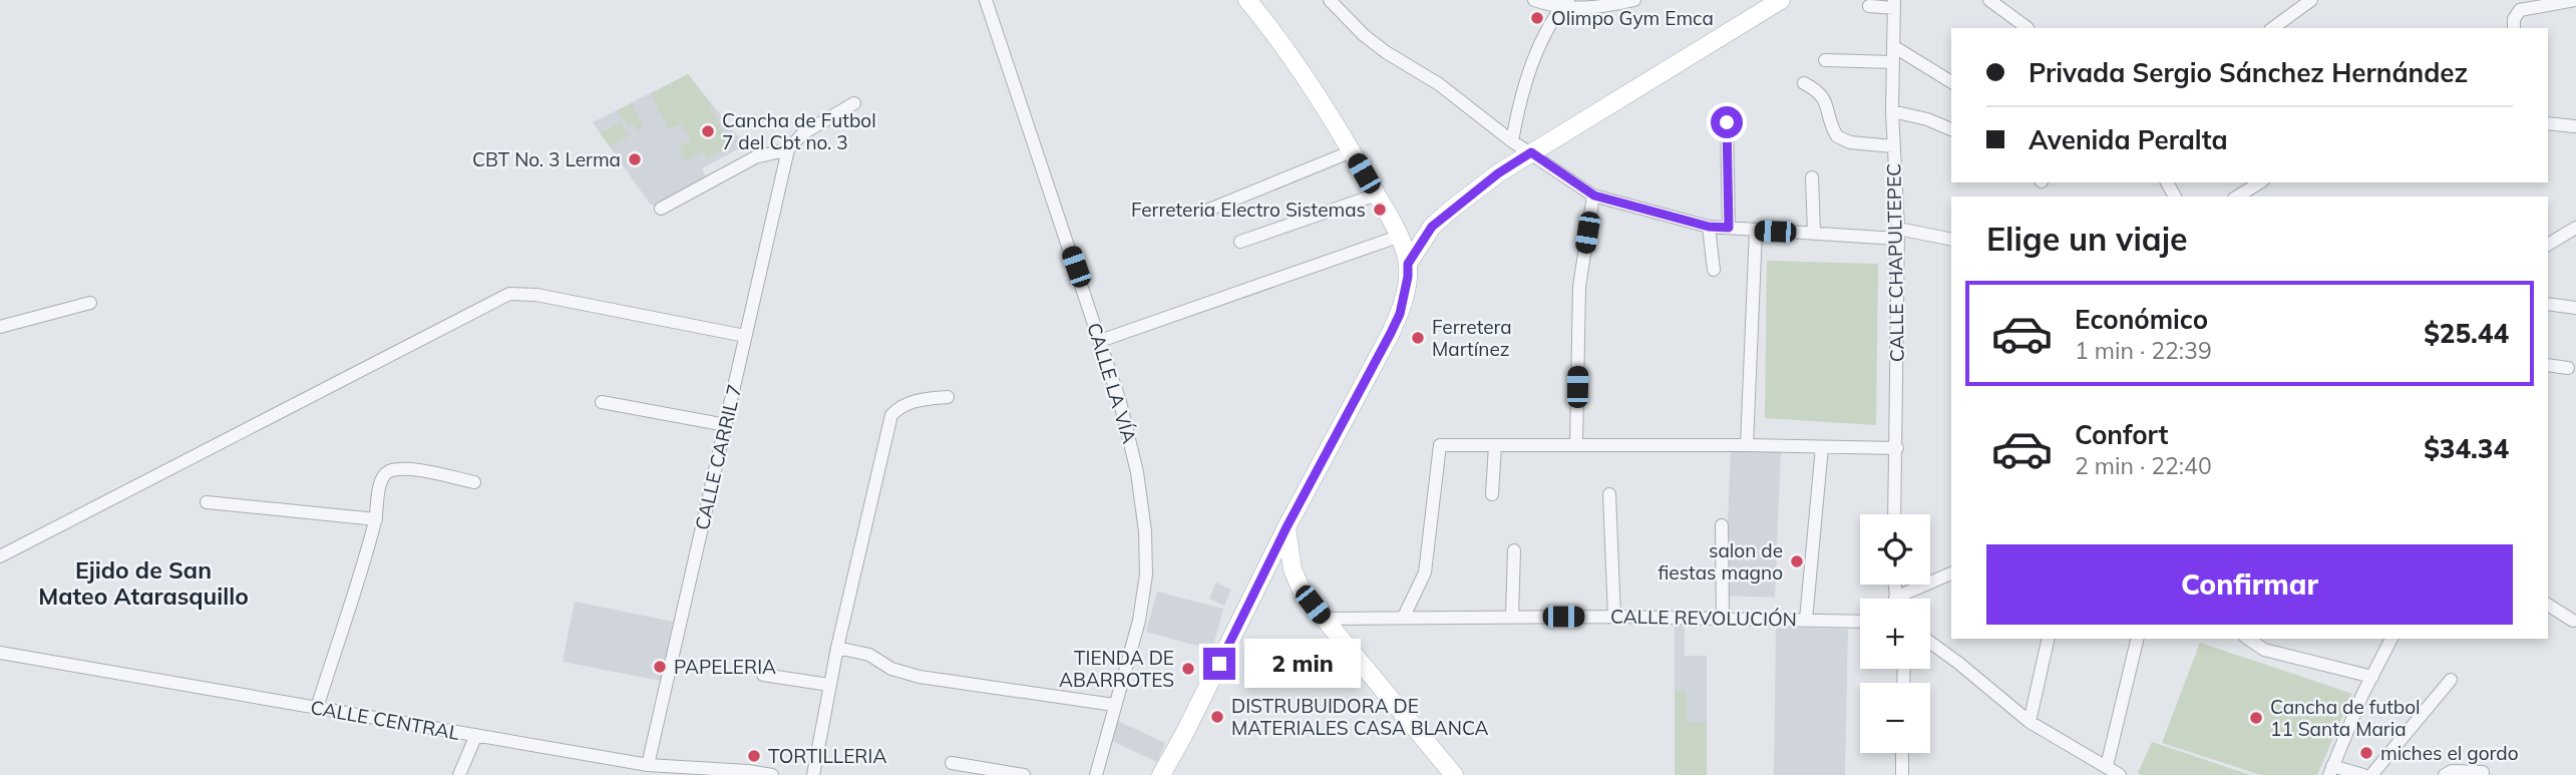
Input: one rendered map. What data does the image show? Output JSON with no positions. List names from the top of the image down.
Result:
{
  "streets": {
    "street": [
      "CALLE CHAPULTEPEC",
      "CALLE LA VÍA",
      "CALLE CARRIL 7",
      "CALLE REVOLUCIÓN",
      "CALLE CENTRAL"
    ]
  },
  "crossings": [
    ["CALLE CARRIL 7", "CALLE CENTRAL"]
  ],
  "districts": ["Ejido de San Mateo Atarasquillo"],
  "places": [
    "Olimpo Gym Emca",
    "Cancha de Futbol 7 del Cbt no. 3",
    "CBT No. 3 Lerma",
    "Ferreteria Electro Sistemas",
    "Ferretera Martínez",
    "salon de fiestas magno",
    "PAPELERIA",
    "TIENDA DE ABARROTES",
    "DISTRUBUIDORA DE MATERIALES CASA BLANCA",
    "Cancha de futbol 11 Santa Maria",
    "miches el gordo",
    "TORTILLERIA"
  ],
  "page": {
    "banner": ["Privada Sergio Sánchez Hernández", "Avenida Peralta"],
    "heading": "Elige un viaje",
    "list": [
      {
        "name": "Económico",
        "note": "1 min · 22:39",
        "value": "$25.44"
      },
      {
        "name": "Confort",
        "note": "2 min · 22:40",
        "value": "$34.34"
      }
    ],
    "map_buttons": ["+", "−"],
    "buttons": "Confirmar",
    "bubble": "2 min"
  }
}
